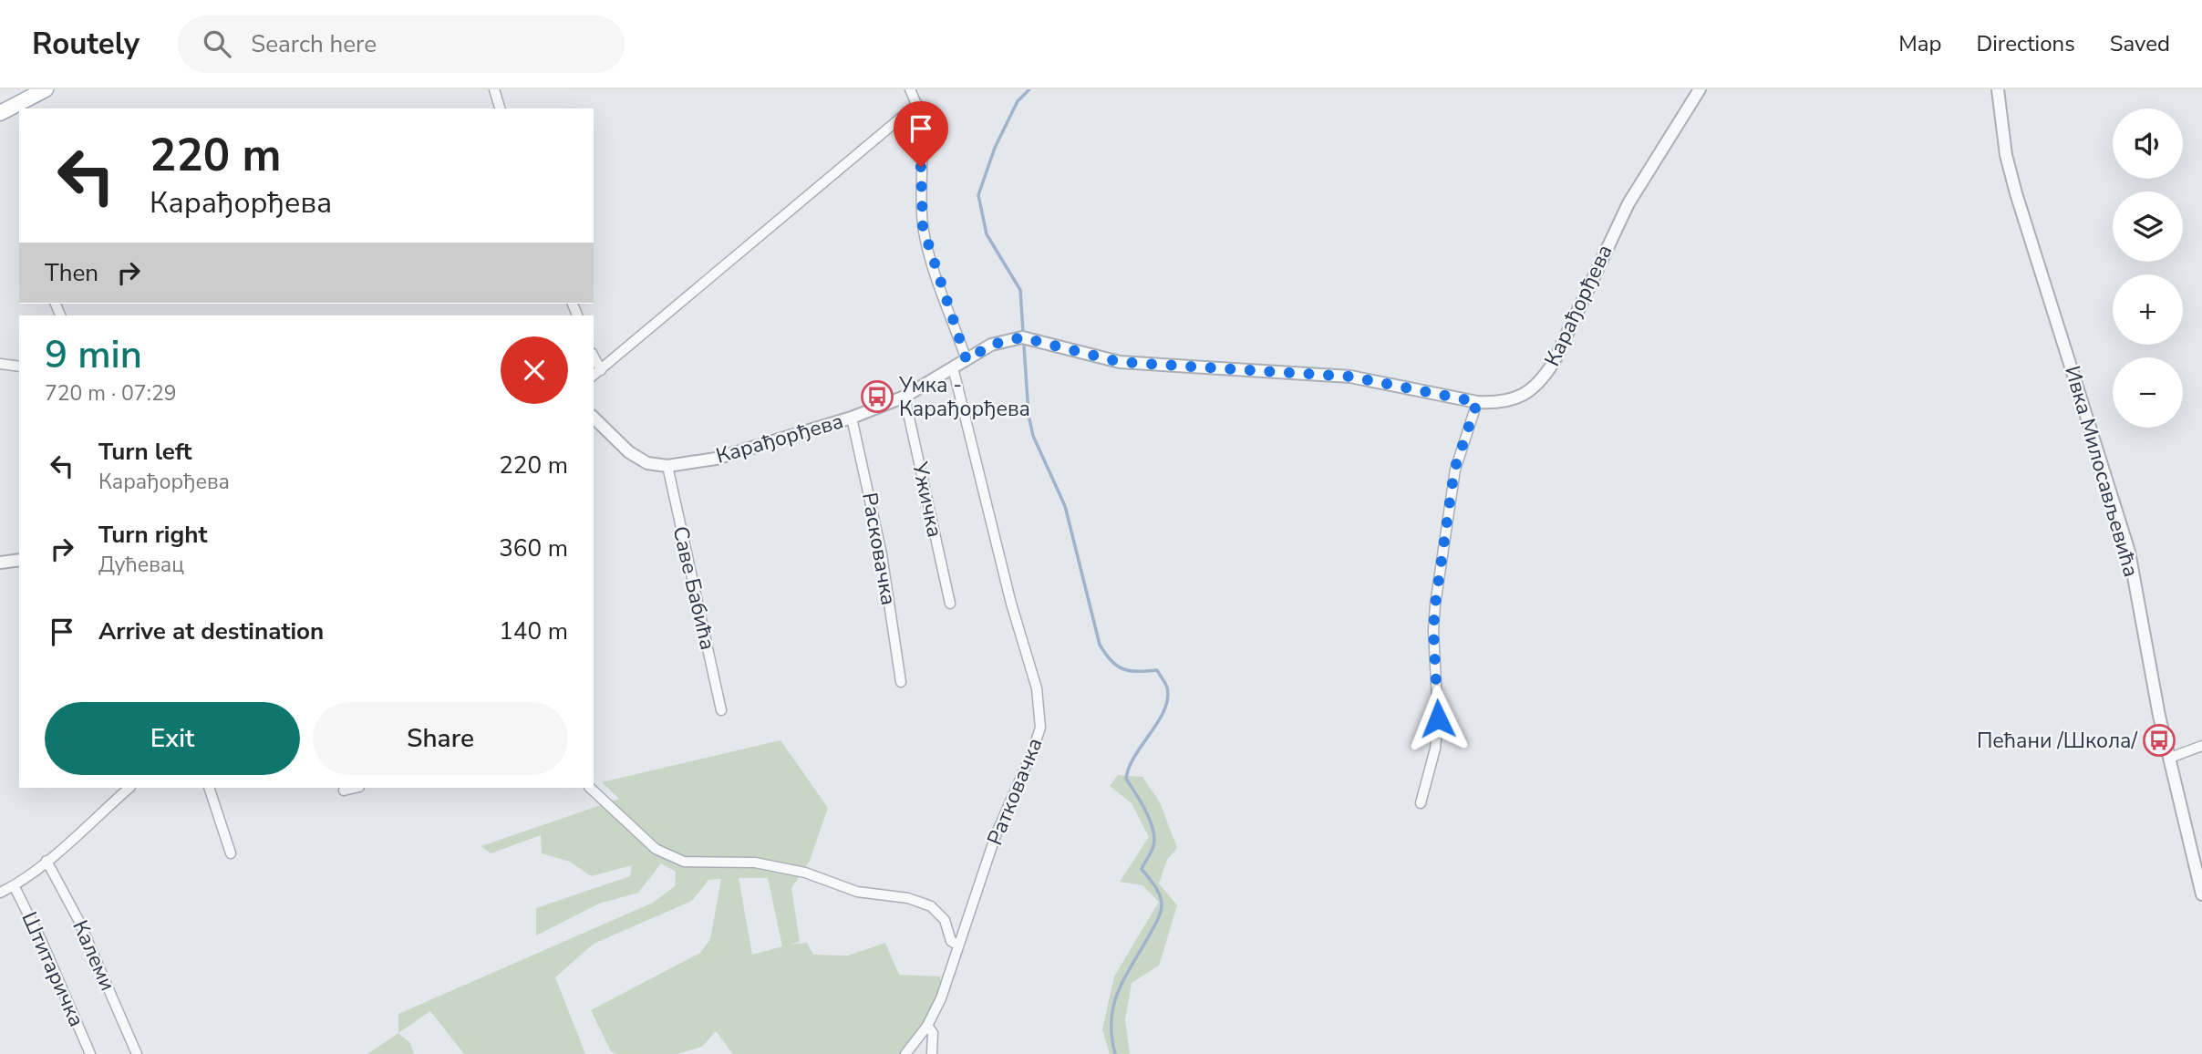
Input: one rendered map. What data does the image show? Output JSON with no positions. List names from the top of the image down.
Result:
{
  "streets": {
    "street": [
      "Карађорђева",
      "Ивка Милосављевића",
      "Ужичка",
      "Расковачка",
      "Саве Бабића",
      "Ратковачка",
      "Калеми",
      "Штитаричка"
    ]
  },
  "crossings": [
    ["Карађорђева", "Ужичка"],
    ["Карађорђева", "Расковачка"],
    ["Карађорђева", "Саве Бабића"],
    ["Карађорђева", "Ратковачка"]
  ],
  "places": {
    "bus stop": ["Умка - Карађорђева", "Пећани /Школа/"]
  },
  "page": {
    "header": "Routely",
    "search": "Search here",
    "nav": ["Map", "Directions", "Saved"],
    "map_buttons": ["+", "−"],
    "turn": ["220 m", "Карађорђева"],
    "then": "Then",
    "heading": ["9 min", "720 m · 07:29"],
    "list": [
      {
        "name": "Turn left",
        "note": "Карађорђева",
        "value": "220 m"
      },
      {
        "name": "Turn right",
        "note": "Дућевац",
        "value": "360 m"
      },
      {
        "name": "Arrive at destination",
        "value": "140 m"
      }
    ],
    "buttons": ["Exit", "Share"]
  }
}
